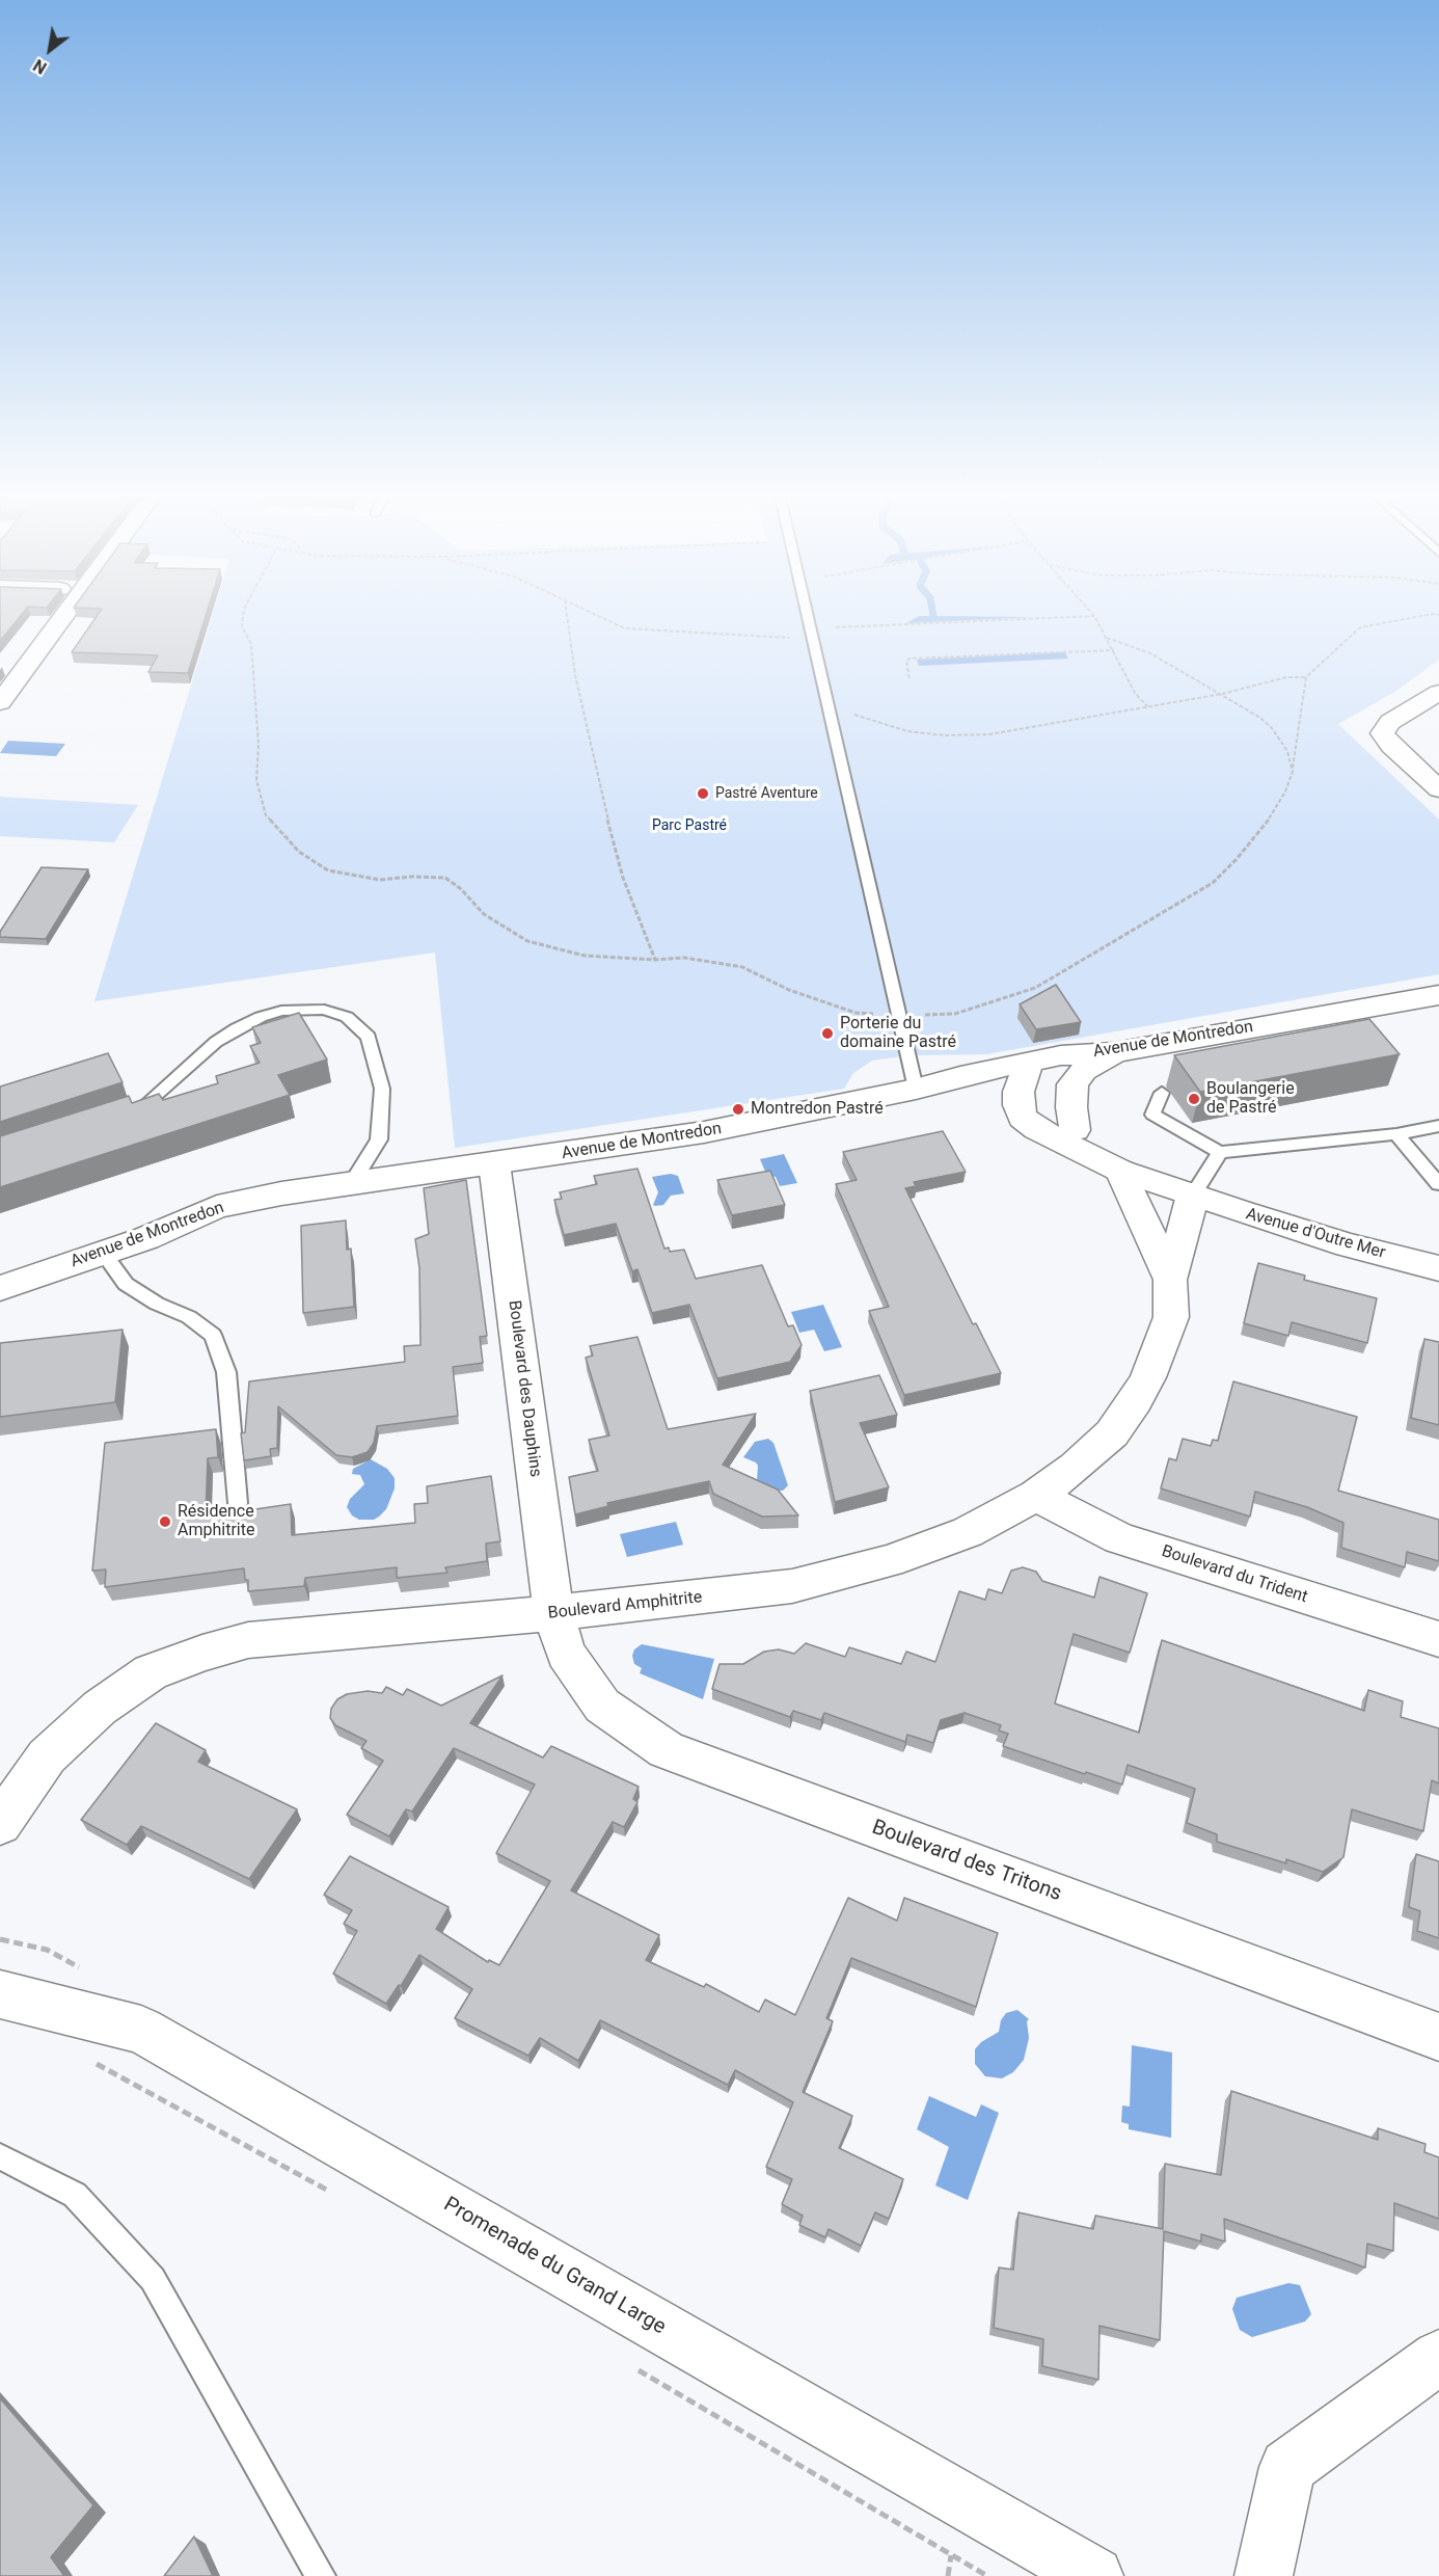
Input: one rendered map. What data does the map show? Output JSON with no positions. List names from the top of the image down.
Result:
{
  "streets": {
    "street": [
      "Avenue de Montredon",
      "Avenue d'Outre Mer",
      "Boulevard des Dauphins",
      "Boulevard du Trident",
      "Boulevard Amphitrite",
      "Boulevard des Tritons",
      "Promenade du Grand Large"
    ]
  },
  "crossings": [
    ["Avenue de Montredon", "Avenue d'Outre Mer"],
    ["Avenue de Montredon", "Boulevard des Dauphins"],
    ["Avenue d'Outre Mer", "Boulevard Amphitrite"],
    ["Boulevard des Dauphins", "Boulevard Amphitrite"],
    ["Boulevard des Dauphins", "Boulevard des Tritons"],
    ["Boulevard du Trident", "Boulevard Amphitrite"],
    ["Boulevard Amphitrite", "Boulevard des Tritons"]
  ],
  "parks": ["Parc Pastré"],
  "places": [
    "Pastré Aventure",
    "Porterie du domaine Pastré",
    "Boulangerie de Pastré",
    "Montredon Pastré",
    "Résidence Amphitrite"
  ],
  "north": "bottom left"
}
